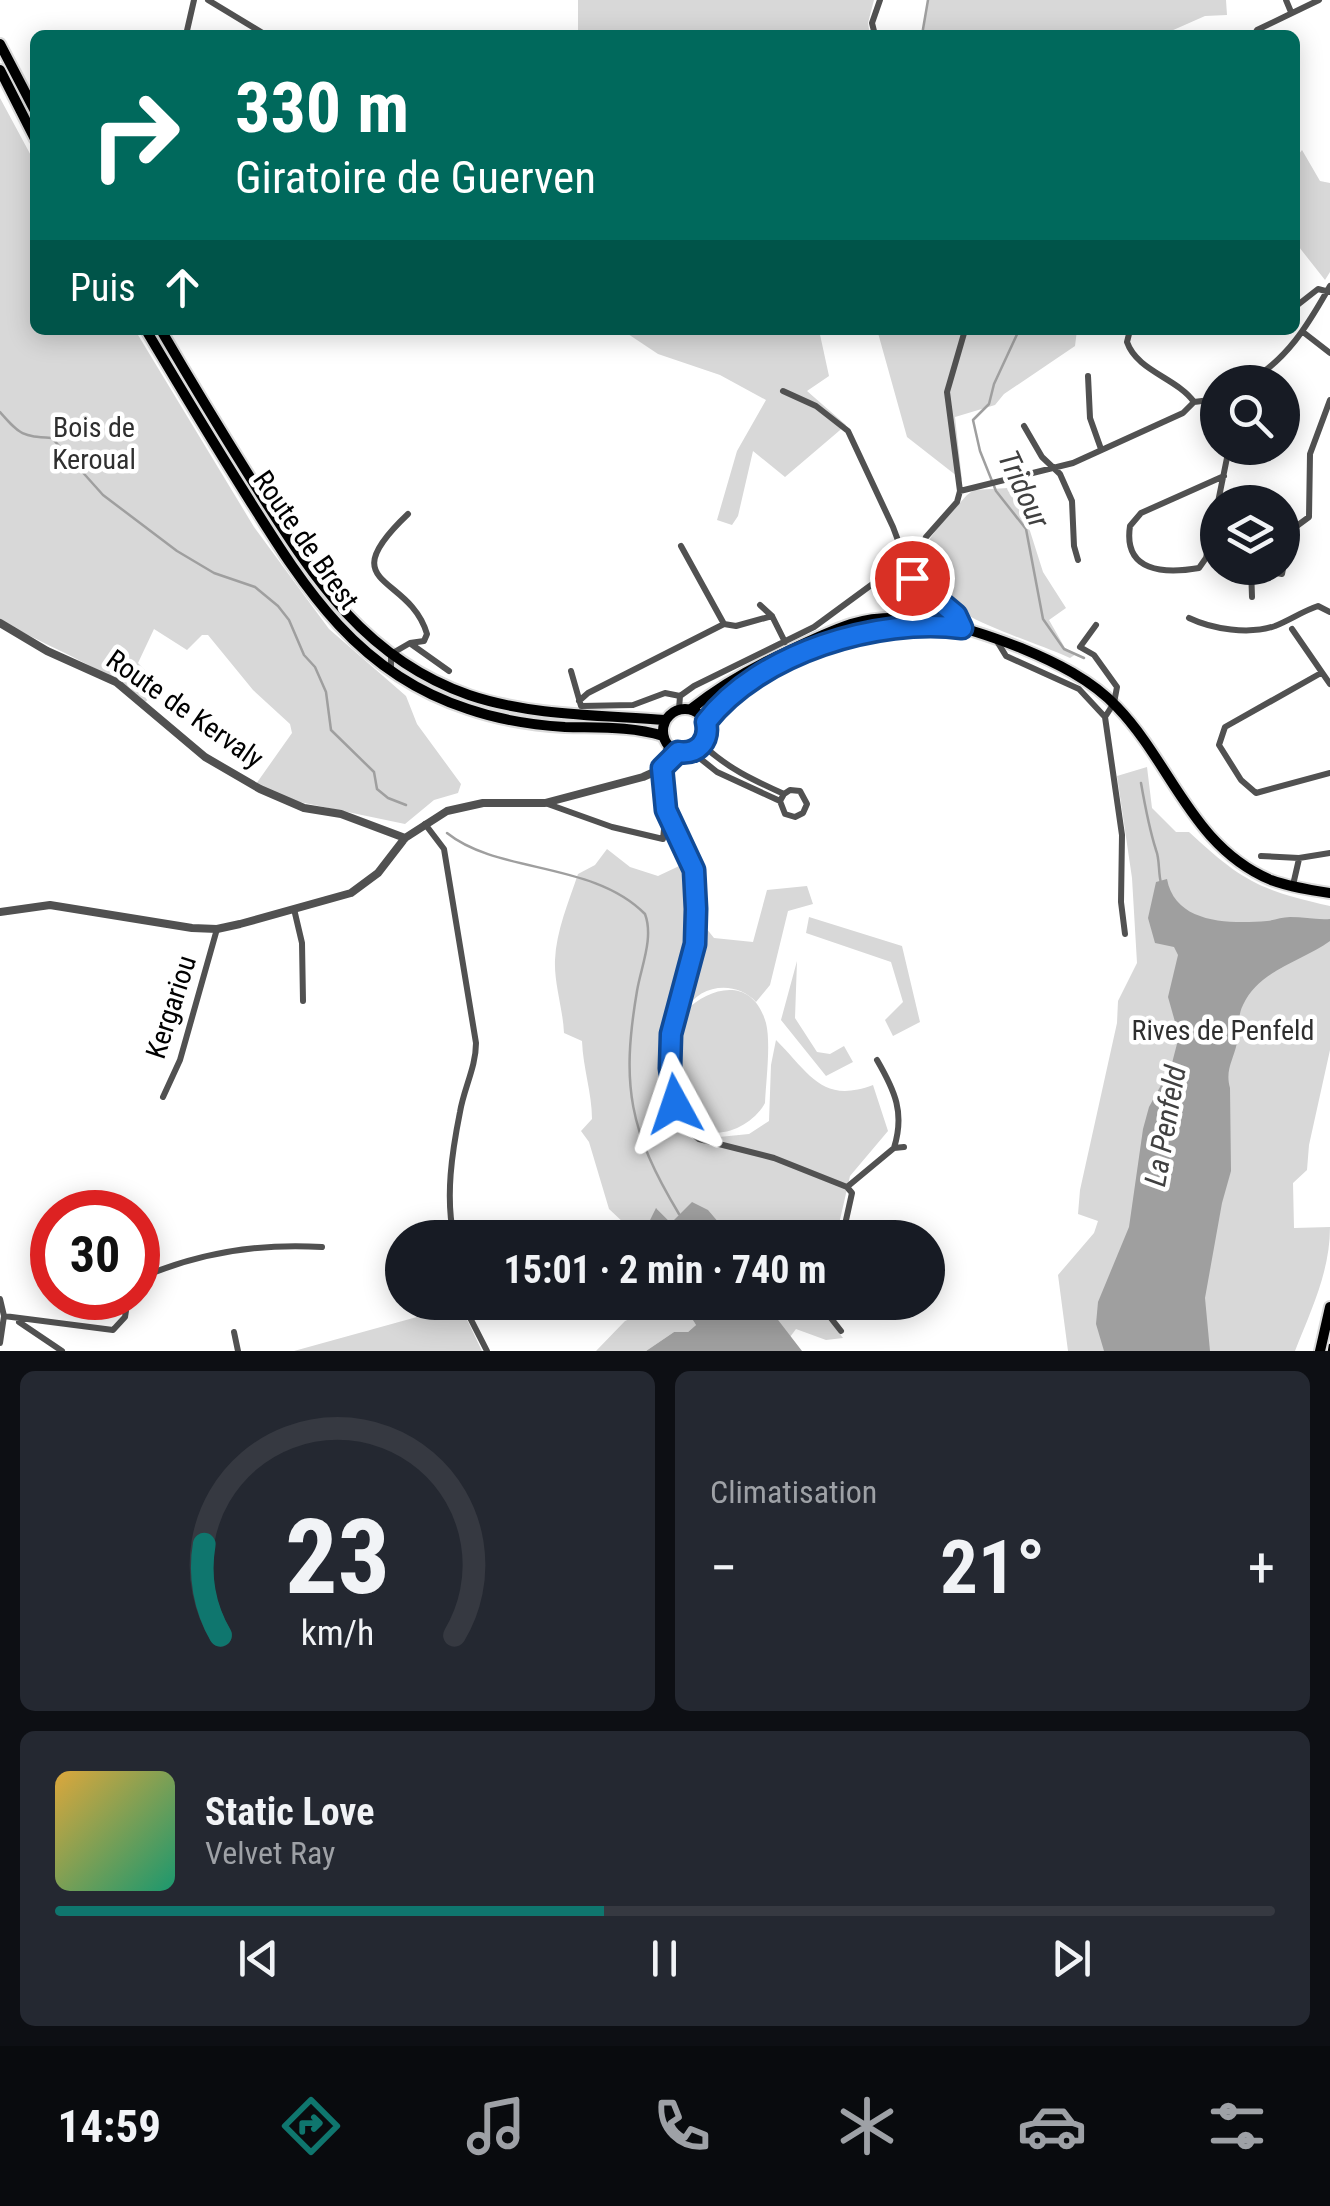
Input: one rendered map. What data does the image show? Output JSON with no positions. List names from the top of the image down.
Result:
{
  "streets": {
    "main road": ["Route de Brest"],
    "street": ["Route de Kervaly", "Kergariou"]
  },
  "water": ["Tridour", "La Penfeld"],
  "parks": ["Bois de Keroual", "Rives de Penfeld"],
  "page": {
    "turn": ["330 m", "Giratoire de Guerven"],
    "then": "Puis",
    "limit": "30",
    "trip": "15:01 · 2 min · 740 m",
    "tile": "Climatisation",
    "heat": ["−", "21°", "+"],
    "song": ["Static Love", "Velvet Ray"],
    "tabs": "14:59",
    "gauge": ["23", "km/h"]
  }
}
